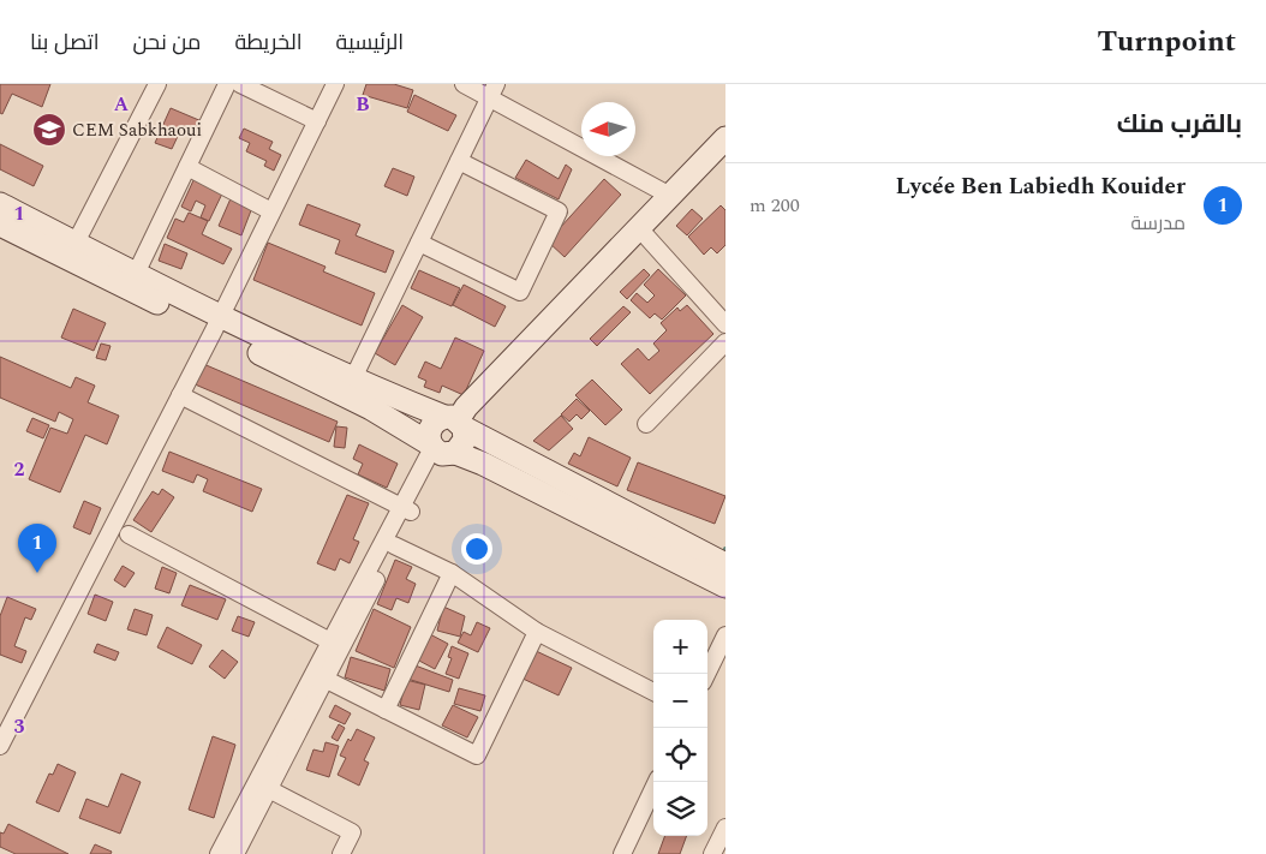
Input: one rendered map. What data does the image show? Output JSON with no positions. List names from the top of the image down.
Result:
{
  "places": {
    "school or university": ["CEM Sabkhaoui"]
  },
  "north": "left",
  "page": {
    "header": "Turnpoint",
    "nav": [
      "الرئيسية",
      "الخريطة",
      "من نحن",
      "اتصل بنا"
    ],
    "heading": "بالقرب منك",
    "list": [
      {
        "mark": "1",
        "name": "Lycée Ben Labiedh Kouider",
        "note": "مدرسة",
        "value": "200 m"
      }
    ],
    "pins": "1",
    "map_buttons": ["+", "−"]
  },
  "grid": {
    "columns": ["A", "B"],
    "rows": ["1", "2", "3"]
  }
}
